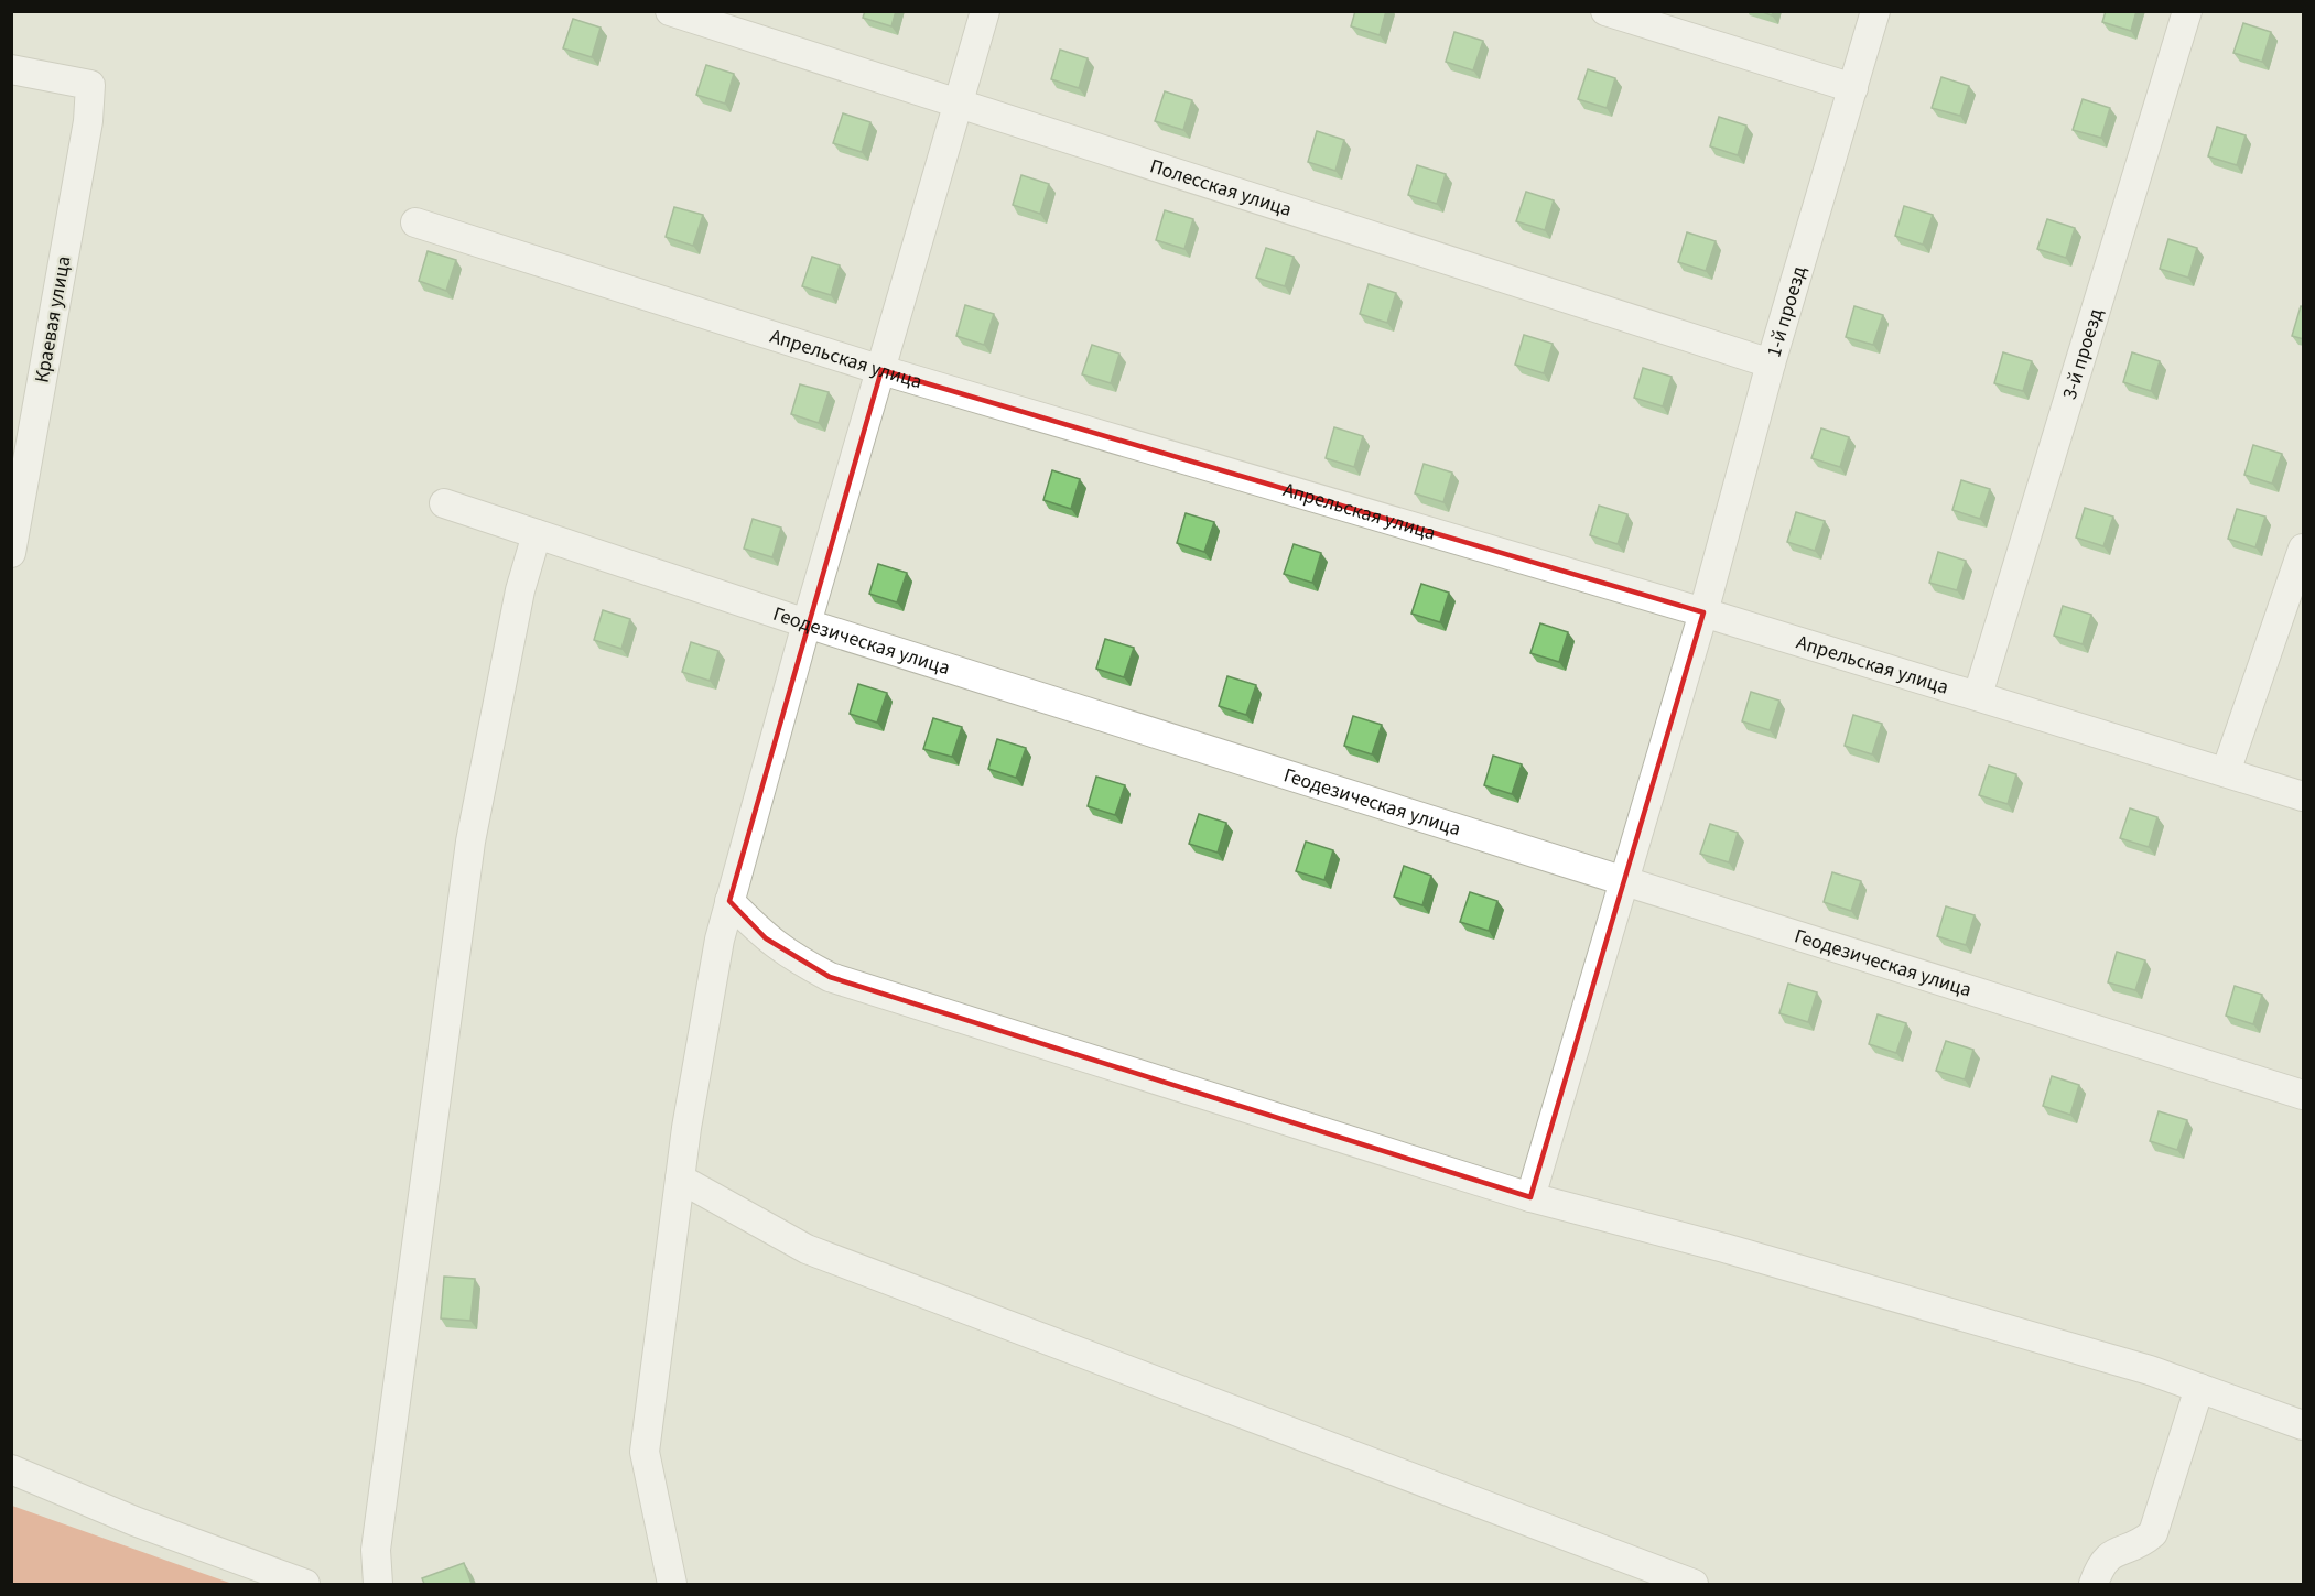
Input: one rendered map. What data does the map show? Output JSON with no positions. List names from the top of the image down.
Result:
{
  "streets": {
    "street": [
      "Полесская улица",
      "1-й проезд",
      "Краевая улица",
      "3-й проезд",
      "Апрельская улица",
      "Геодезическая улица"
    ]
  },
  "crossings": [
    ["Полесская улица", "1-й проезд"],
    ["1-й проезд", "Апрельская улица"],
    ["1-й проезд", "Геодезическая улица"],
    ["3-й проезд", "Апрельская улица"]
  ]
}
